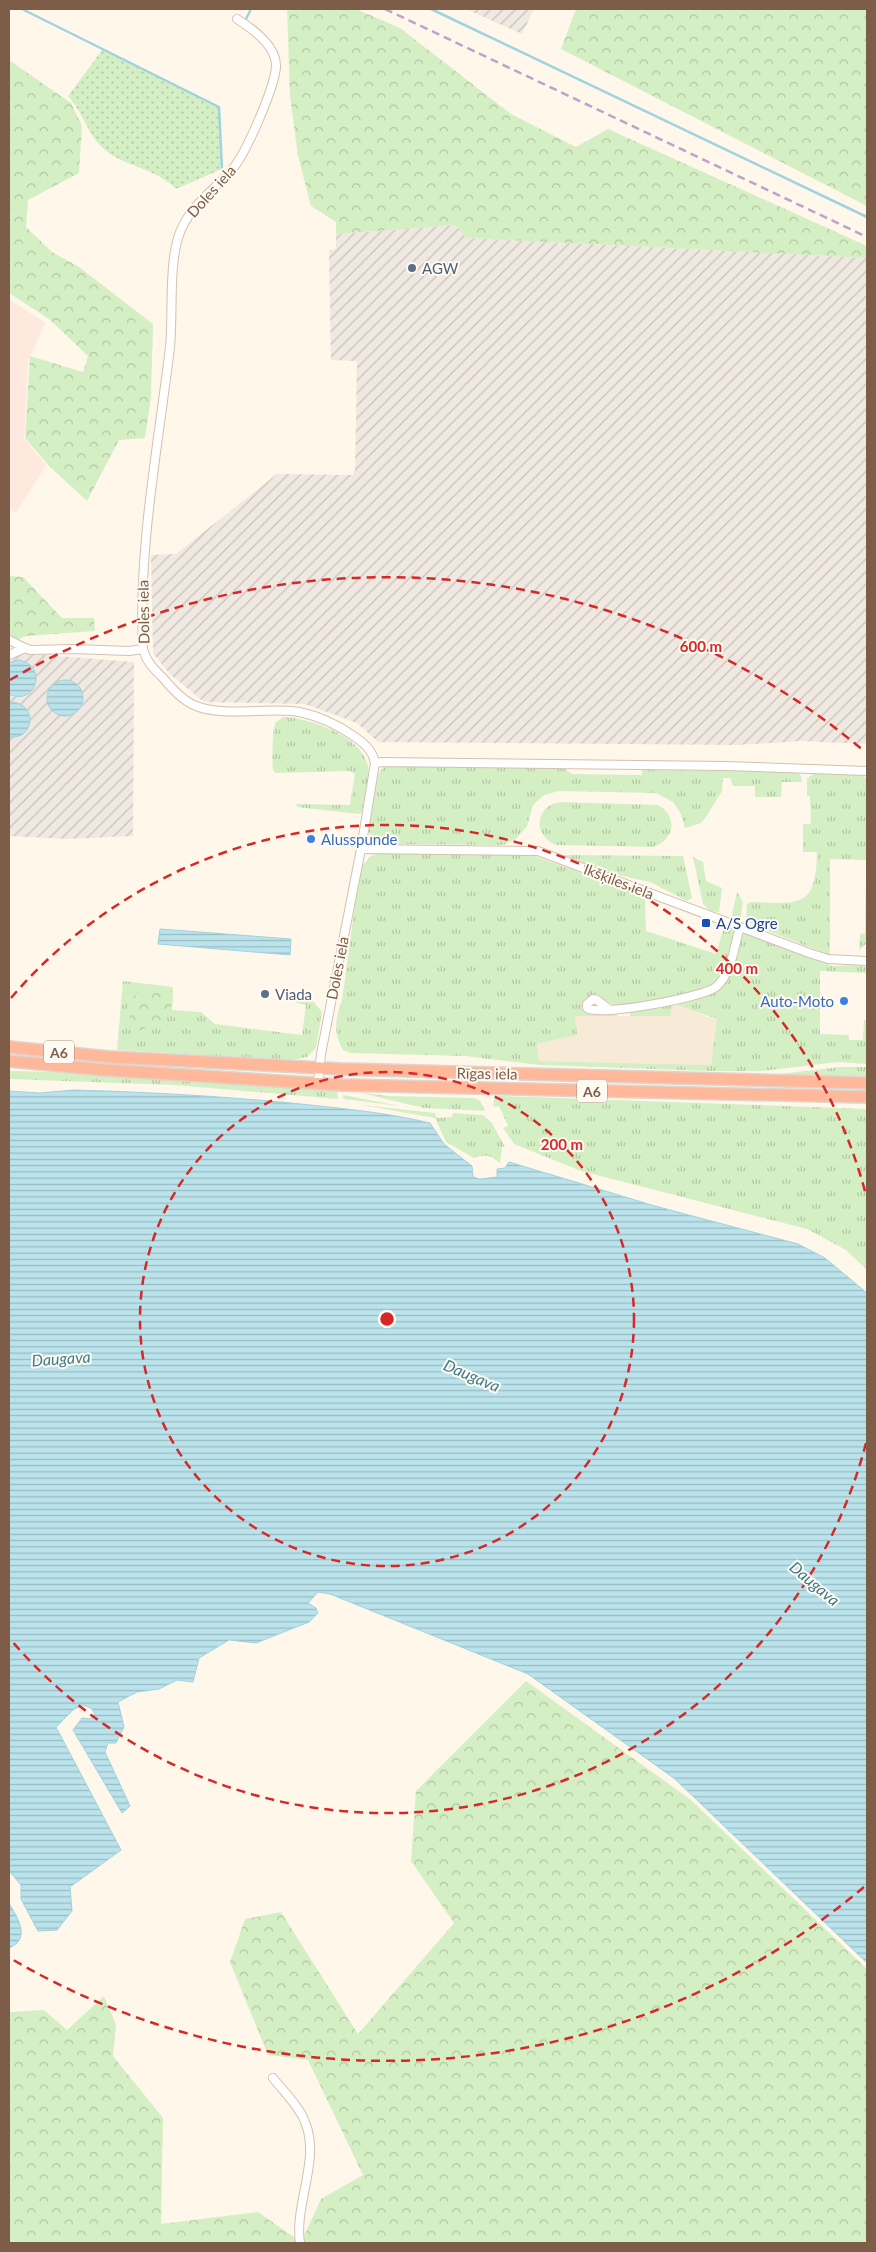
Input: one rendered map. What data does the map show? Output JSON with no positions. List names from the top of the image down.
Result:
{
  "streets": {
    "highway": ["A6", "Rīgas iela"],
    "street": ["Doles iela", "Ikšķiles iela"]
  },
  "crossings": [
    ["Doles iela", "Ikšķiles iela"],
    ["Doles iela", "Rīgas iela"]
  ],
  "water": ["Daugava"],
  "places": {
    "other": [
      "AGW",
      "Alusspunde",
      "Viada",
      "Auto-Moto"
    ],
    "transit": ["A/S Ogre"]
  },
  "rings": ["600 m", "400 m", "200 m"]
}
